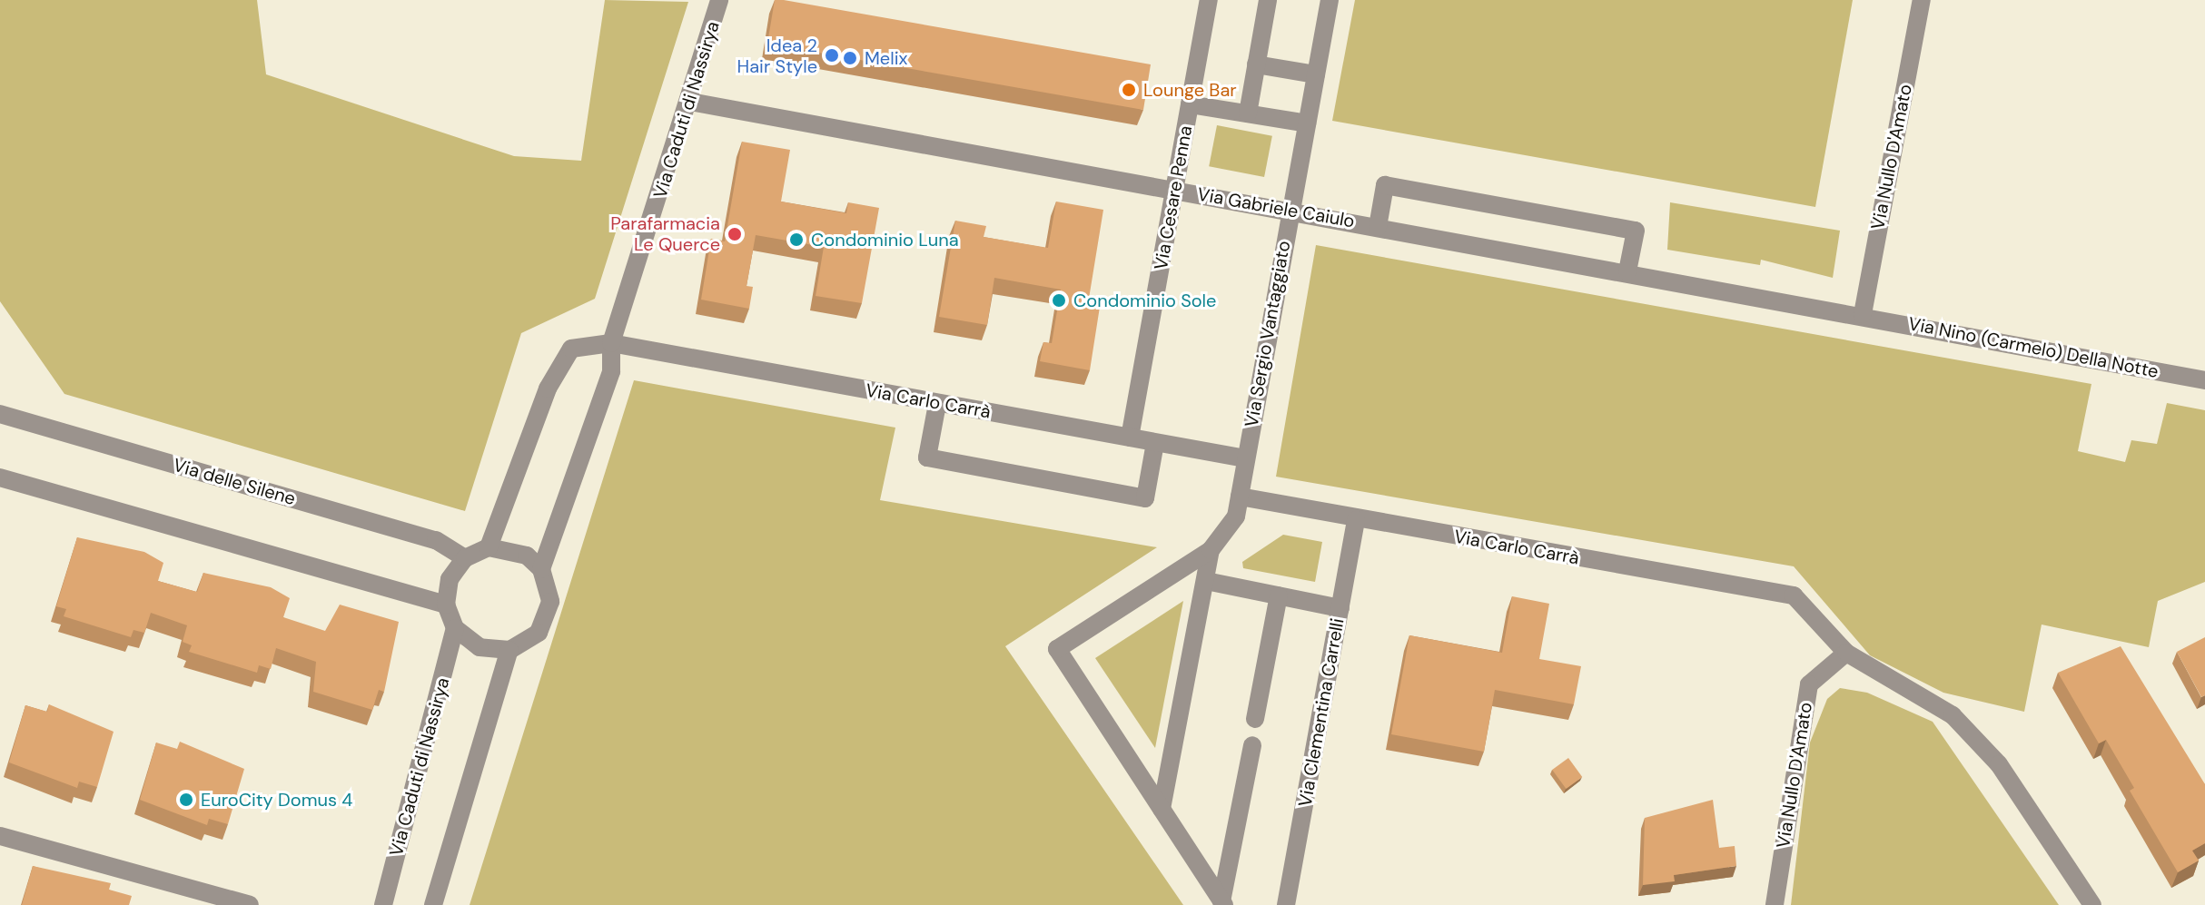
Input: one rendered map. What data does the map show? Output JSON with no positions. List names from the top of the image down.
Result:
{
  "streets": {
    "street": [
      "Via Caduti di Nassirya",
      "Via Nullo D'Amato",
      "Via Cesare Penna",
      "Via Gabriele Caiulo",
      "Via Sergio Vantaggiato",
      "Via Nino (Carmelo) Della Notte",
      "Via Carlo Carrà",
      "Via delle Silene",
      "Via Clementina Carrelli"
    ]
  },
  "crossings": [
    ["Via Caduti di Nassirya", "Via Gabriele Caiulo"],
    ["Via Caduti di Nassirya", "Via Carlo Carrà"],
    ["Via Caduti di Nassirya", "Via delle Silene"],
    ["Via Nullo D'Amato", "Via Gabriele Caiulo"],
    ["Via Nullo D'Amato", "Via Nino (Carmelo) Della Notte"],
    ["Via Nullo D'Amato", "Via Carlo Carrà"],
    ["Via Cesare Penna", "Via Gabriele Caiulo"],
    ["Via Cesare Penna", "Via Carlo Carrà"],
    ["Via Gabriele Caiulo", "Via Sergio Vantaggiato"],
    ["Via Gabriele Caiulo", "Via Nino (Carmelo) Della Notte"],
    ["Via Sergio Vantaggiato", "Via Carlo Carrà"],
    ["Via Carlo Carrà", "Via Clementina Carrelli"]
  ],
  "places": [
    "Idea 2 Hair Style",
    "Melix",
    "Lounge Bar",
    "Parafarmacia Le Querce",
    "Condominio Luna",
    "Condominio Sole",
    "EuroCity Domus 4"
  ]
}
